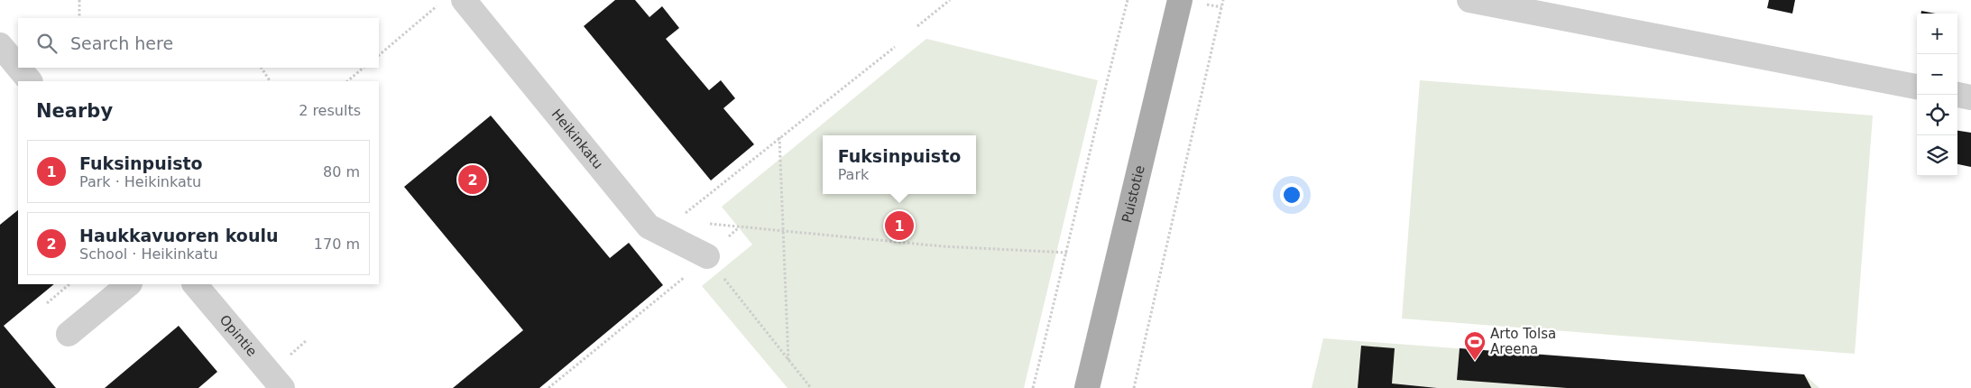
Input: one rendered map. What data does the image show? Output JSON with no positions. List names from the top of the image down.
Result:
{
  "streets": {
    "main road": ["Puistotie"],
    "street": ["Heikinkatu", "Opintie"]
  },
  "places": {
    "sports": ["Arto Tolsa Areena"]
  },
  "page": {
    "map_buttons": ["+", "−"],
    "search": "Search here",
    "heading": ["Nearby", "2 results"],
    "popup": ["Fuksinpuisto", "Park"],
    "list": [
      {
        "mark": "1",
        "name": "Fuksinpuisto",
        "note": "Park · Heikinkatu",
        "value": "80 m"
      },
      {
        "mark": "2",
        "name": "Haukkavuoren koulu",
        "note": "School · Heikinkatu",
        "value": "170 m"
      }
    ],
    "pins": ["2", "1"]
  }
}
